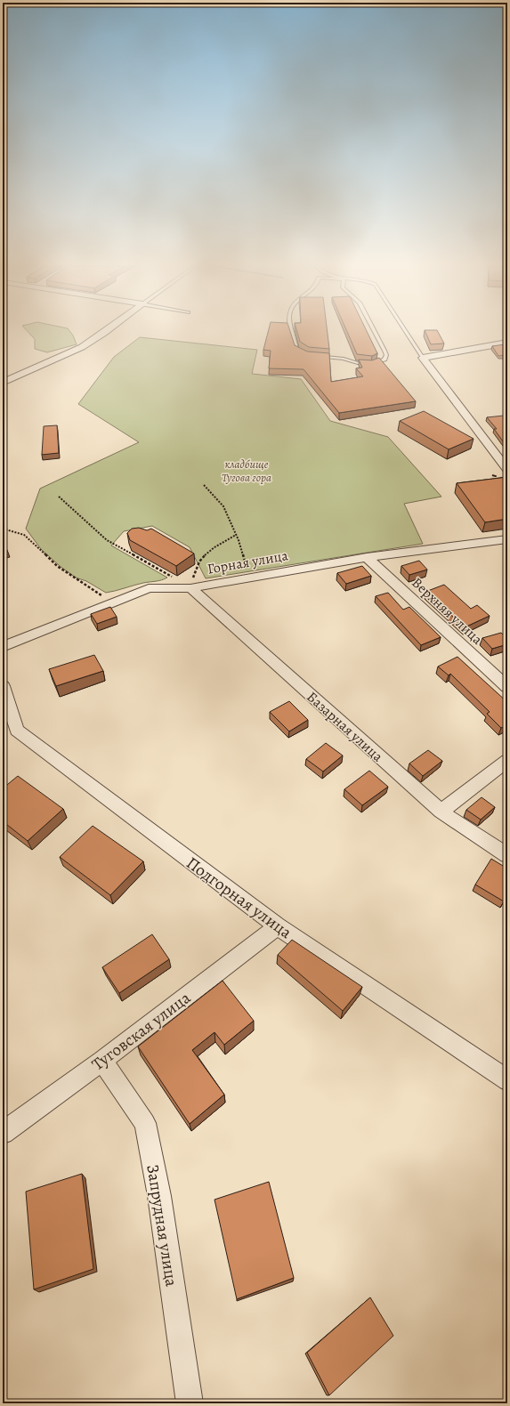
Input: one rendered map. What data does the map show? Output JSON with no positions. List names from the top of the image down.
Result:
{
  "streets": {
    "street": [
      "Горная улица",
      "Верхняя улица",
      "Базарная улица",
      "Подгорная улица",
      "Туговская улица",
      "Запрудная улица"
    ]
  },
  "crossings": [
    ["Горная улица", "Верхняя улица"],
    ["Горная улица", "Базарная улица"],
    ["Подгорная улица", "Туговская улица"],
    ["Туговская улица", "Запрудная улица"]
  ],
  "parks": ["кладбище Тугова гора"]
}
